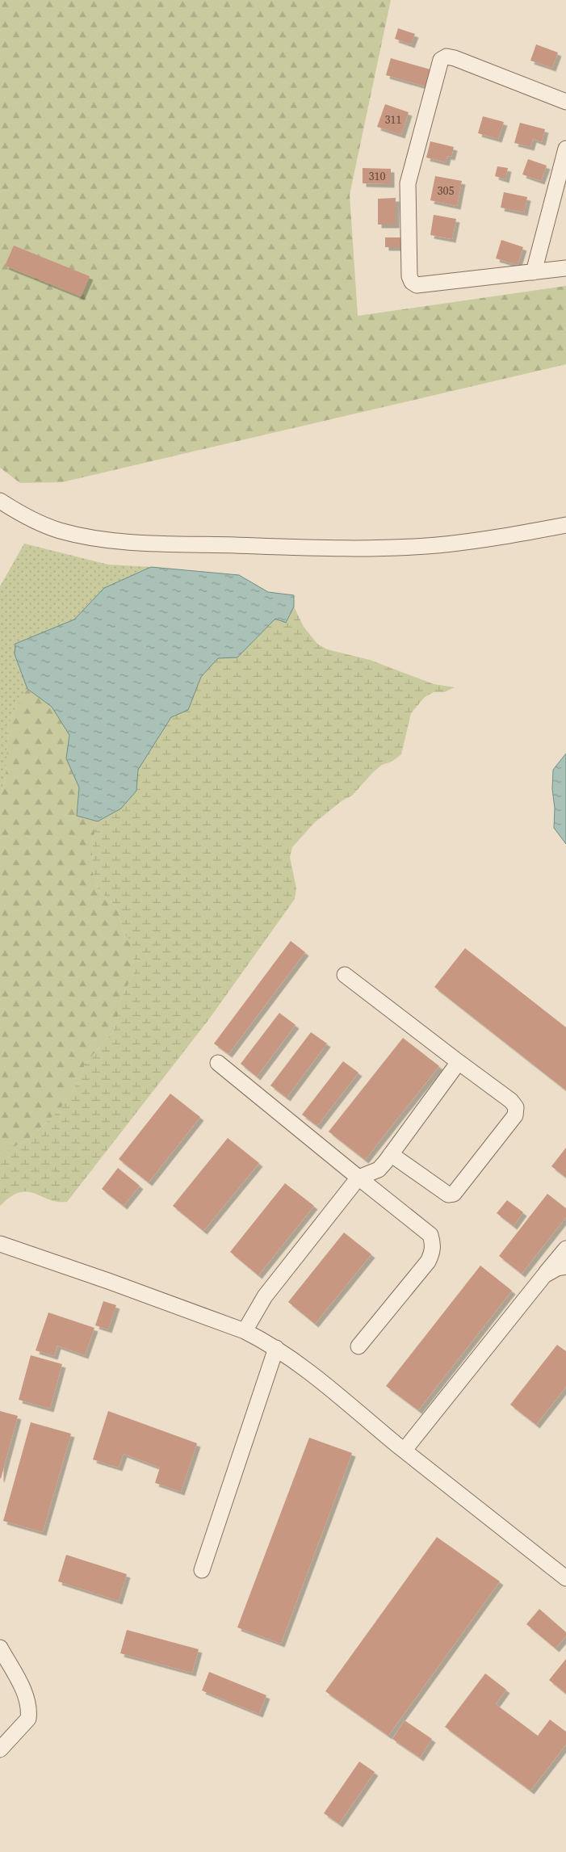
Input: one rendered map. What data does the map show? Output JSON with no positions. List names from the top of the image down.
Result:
{
  "house_numbers": ["311", "310", "305"]
}
